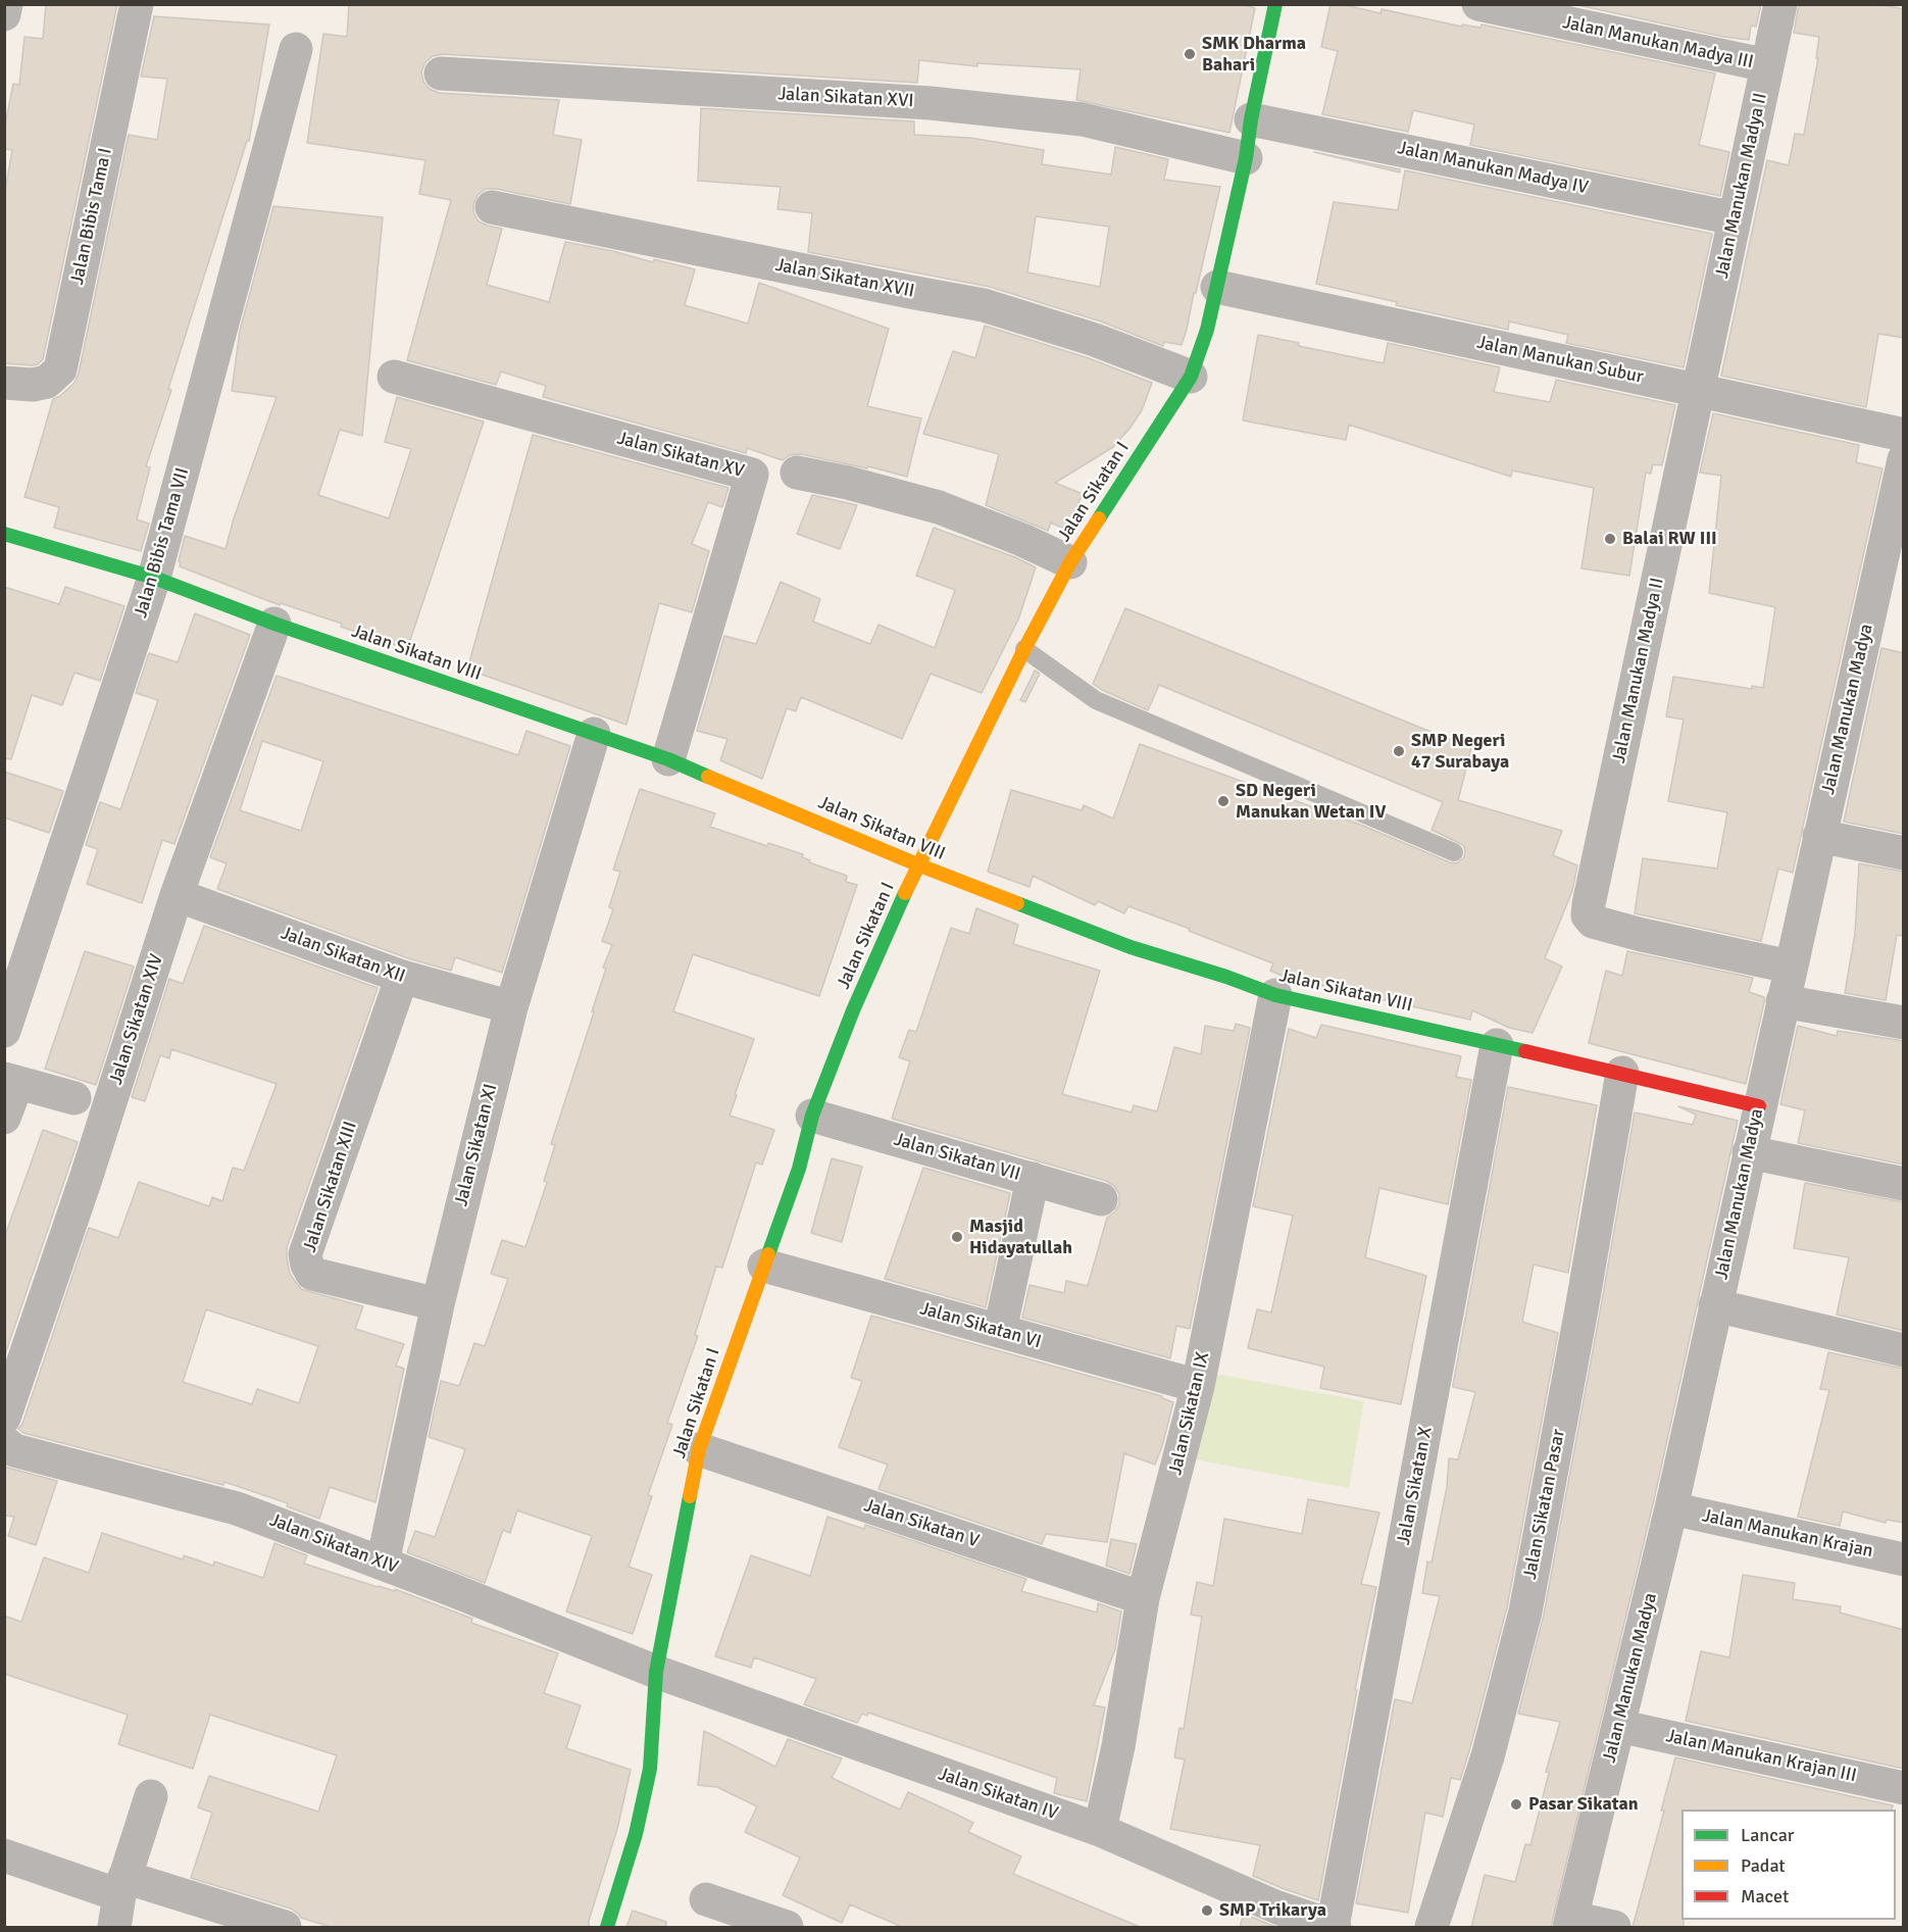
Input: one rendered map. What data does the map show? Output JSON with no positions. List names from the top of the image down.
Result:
{
  "streets": {
    "street": [
      "Jalan Manukan Madya III",
      "Jalan Sikatan XVI",
      "Jalan Manukan Madya IV",
      "Jalan Manukan Madya II",
      "Jalan Bibis Tama I",
      "Jalan Sikatan XVII",
      "Jalan Manukan Subur",
      "Jalan Sikatan XV",
      "Jalan Sikatan I",
      "Jalan Bibis Tama VII",
      "Jalan Sikatan VIII",
      "Jalan Manukan Madya",
      "Jalan Sikatan XII",
      "Jalan Sikatan XIV",
      "Jalan Sikatan XI",
      "Jalan Sikatan VII",
      "Jalan Sikatan XIII",
      "Jalan Sikatan VI",
      "Jalan Sikatan IX",
      "Jalan Sikatan X",
      "Jalan Sikatan Pasar",
      "Jalan Sikatan V",
      "Jalan Manukan Krajan",
      "Jalan Manukan Krajan III",
      "Jalan Sikatan IV"
    ]
  },
  "crossings": [
    ["Jalan Manukan Madya III", "Jalan Manukan Madya II"],
    ["Jalan Sikatan XVI", "Jalan Sikatan I"],
    ["Jalan Manukan Madya IV", "Jalan Manukan Madya II"],
    ["Jalan Manukan Madya IV", "Jalan Sikatan I"],
    ["Jalan Manukan Madya II", "Jalan Manukan Subur"],
    ["Jalan Manukan Madya II", "Jalan Manukan Madya"],
    ["Jalan Sikatan XVII", "Jalan Sikatan I"],
    ["Jalan Manukan Subur", "Jalan Sikatan I"],
    ["Jalan Sikatan XV", "Jalan Sikatan VIII"],
    ["Jalan Sikatan I", "Jalan Sikatan VIII"],
    ["Jalan Sikatan I", "Jalan Sikatan XIV"],
    ["Jalan Sikatan I", "Jalan Sikatan VII"],
    ["Jalan Sikatan I", "Jalan Sikatan VI"],
    ["Jalan Sikatan I", "Jalan Sikatan V"],
    ["Jalan Sikatan I", "Jalan Sikatan IV"],
    ["Jalan Bibis Tama VII", "Jalan Sikatan VIII"],
    ["Jalan Sikatan VIII", "Jalan Manukan Madya"],
    ["Jalan Sikatan VIII", "Jalan Sikatan XIV"],
    ["Jalan Sikatan VIII", "Jalan Sikatan XI"],
    ["Jalan Sikatan VIII", "Jalan Sikatan IX"],
    ["Jalan Sikatan VIII", "Jalan Sikatan X"],
    ["Jalan Sikatan VIII", "Jalan Sikatan Pasar"],
    ["Jalan Manukan Madya", "Jalan Manukan Krajan"],
    ["Jalan Manukan Madya", "Jalan Manukan Krajan III"],
    ["Jalan Sikatan XII", "Jalan Sikatan XIV"],
    ["Jalan Sikatan XII", "Jalan Sikatan XI"],
    ["Jalan Sikatan XII", "Jalan Sikatan XIII"],
    ["Jalan Sikatan XIV", "Jalan Sikatan XI"],
    ["Jalan Sikatan XIV", "Jalan Sikatan IV"],
    ["Jalan Sikatan XI", "Jalan Sikatan XIII"],
    ["Jalan Sikatan VI", "Jalan Sikatan IX"],
    ["Jalan Sikatan IX", "Jalan Sikatan V"],
    ["Jalan Sikatan IX", "Jalan Sikatan IV"],
    ["Jalan Sikatan X", "Jalan Sikatan IV"]
  ],
  "places": [
    "SMK Dharma Bahari",
    "Balai RW III",
    "SMP Negeri 47 Surabaya",
    "SD Negeri Manukan Wetan IV",
    "Masjid Hidayatullah",
    "Pasar Sikatan",
    "SMP Trikarya"
  ],
  "legend": ["Lancar", "Padat", "Macet"]
}
